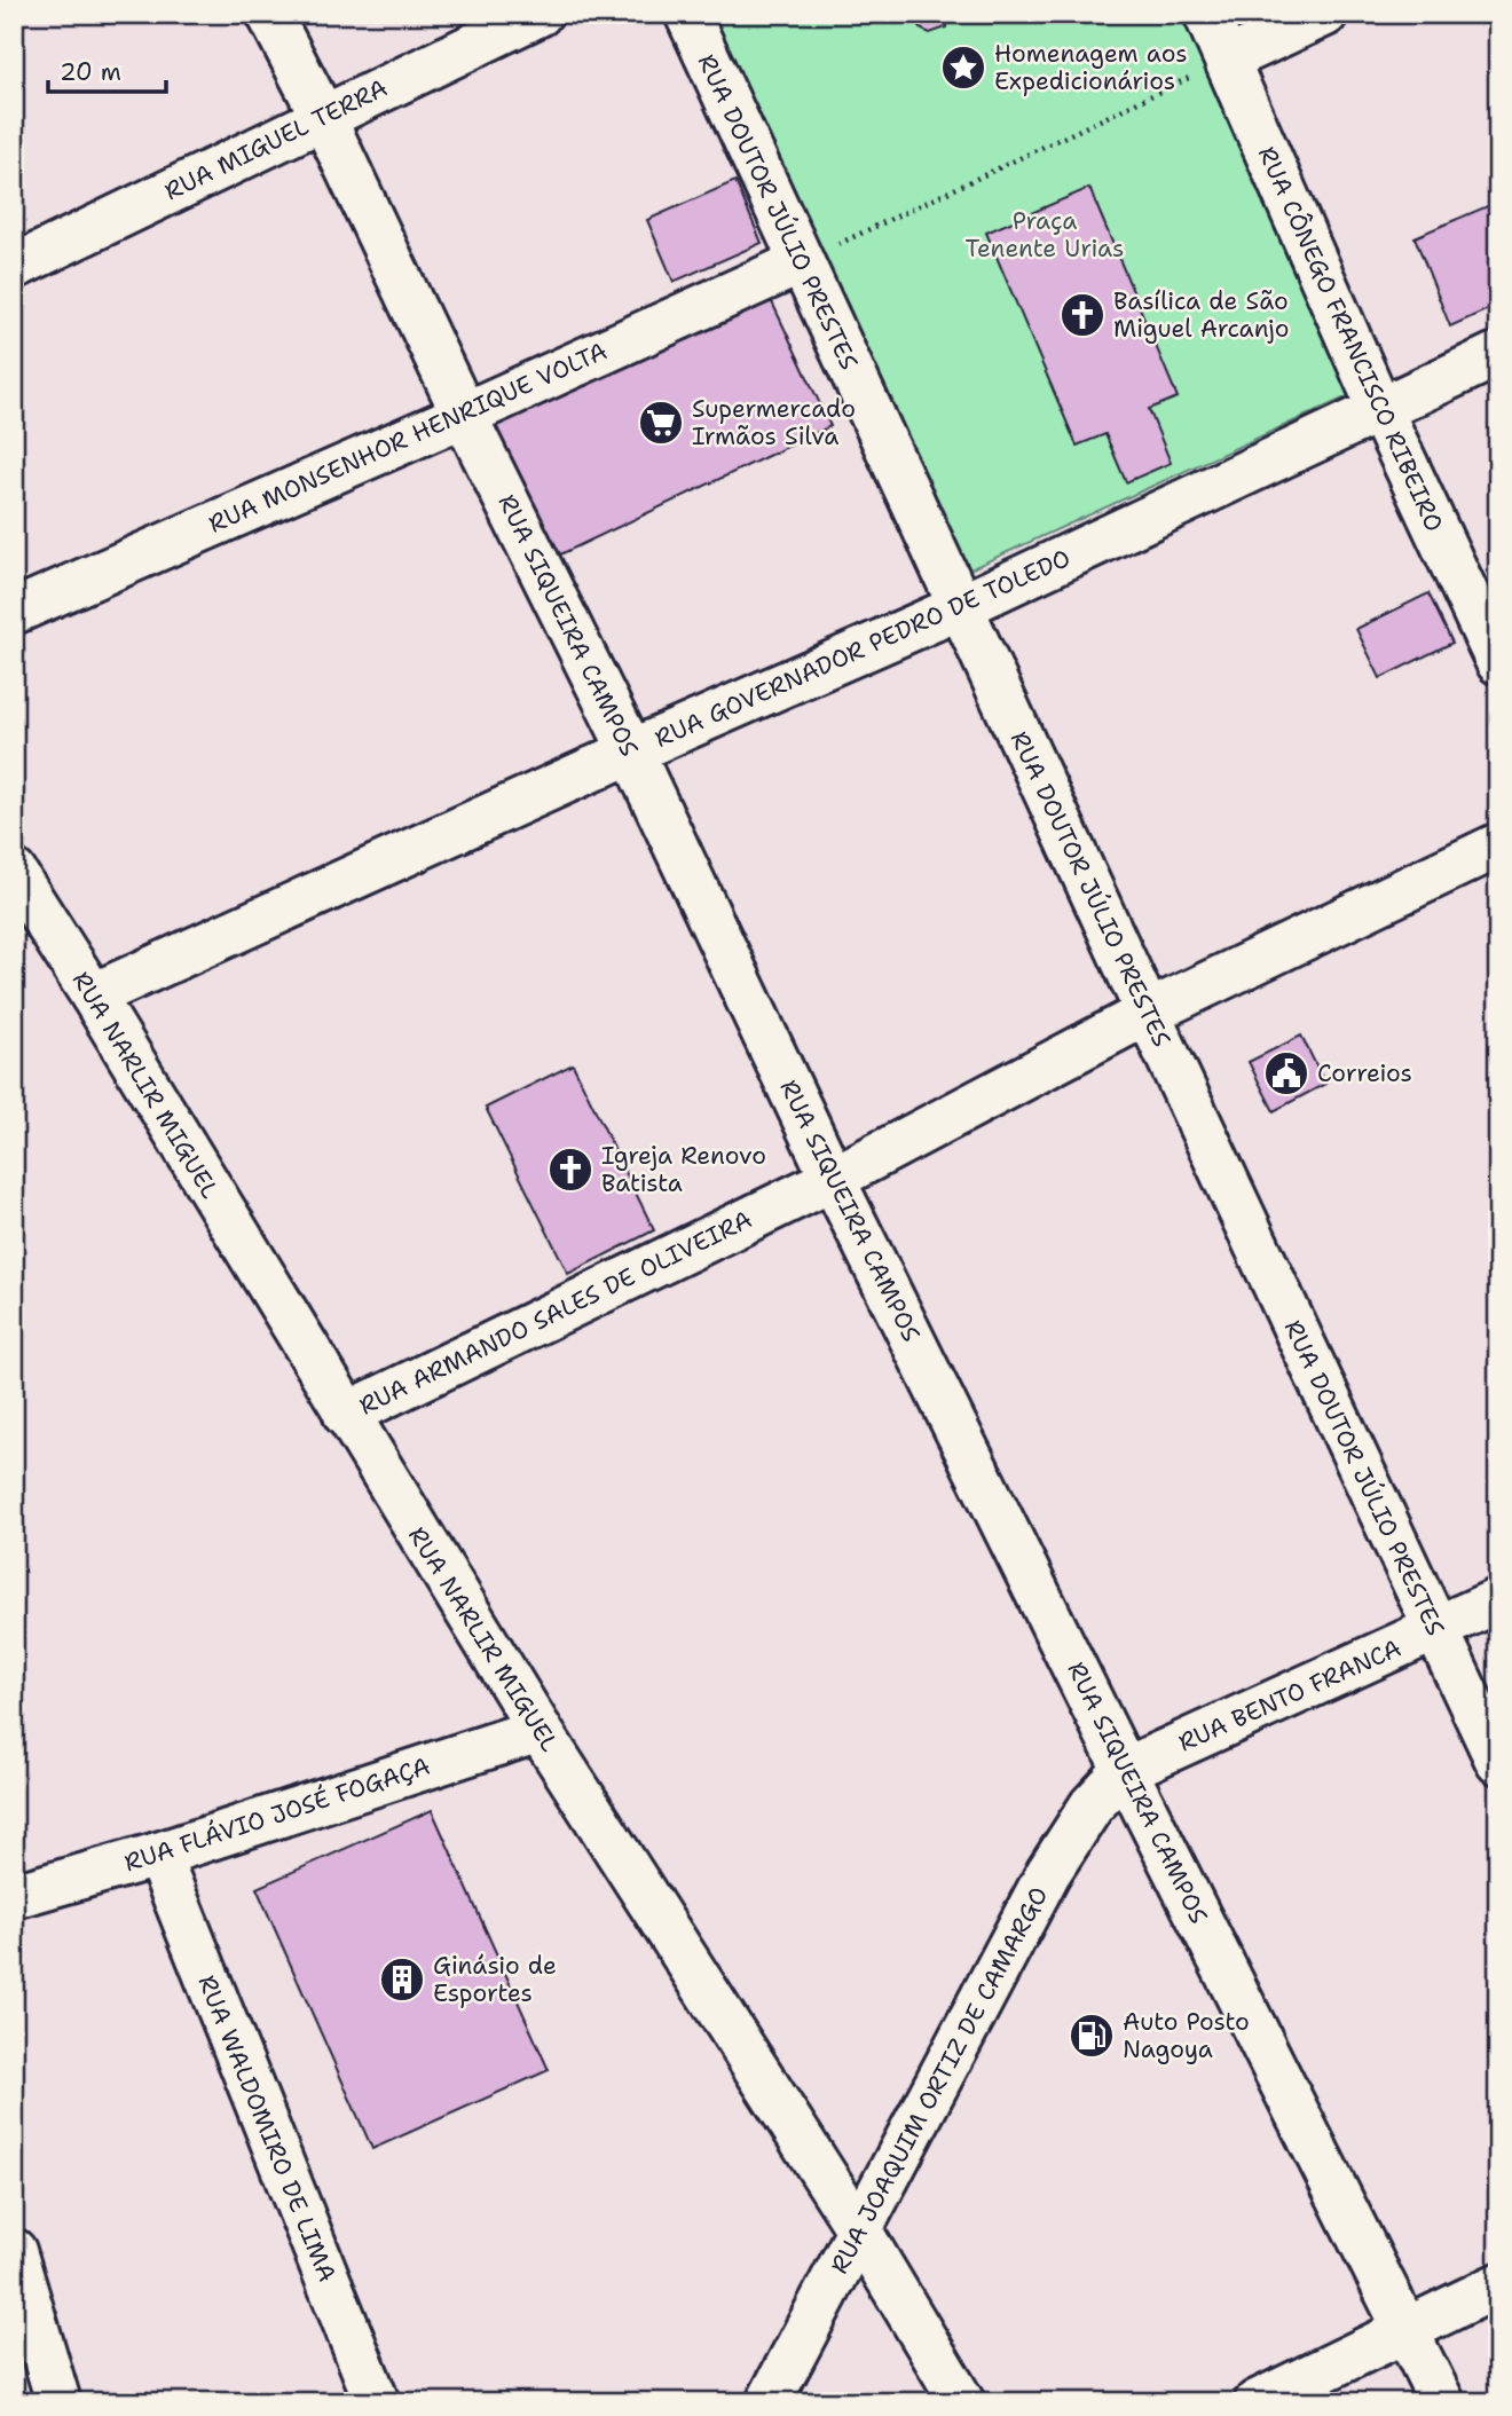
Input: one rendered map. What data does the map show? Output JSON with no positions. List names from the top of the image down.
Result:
{
  "streets": {
    "street": [
      "RUA MIGUEL TERRA",
      "RUA DOUTOR JÚLIO PRESTES",
      "RUA CÔNEGO FRANCISCO RIBEIRO",
      "RUA MONSENHOR HENRIQUE VOLTA",
      "RUA SIQUEIRA CAMPOS",
      "RUA GOVERNADOR PEDRO DE TOLEDO",
      "RUA NARLIR MIGUEL",
      "RUA ARMANDO SALES DE OLIVEIRA",
      "RUA BENTO FRANCA",
      "RUA FLÁVIO JOSÉ FOGAÇA",
      "RUA JOAQUIM ORTIZ DE CAMARGO",
      "RUA WALDOMIRO DE LIMA"
    ]
  },
  "crossings": [
    ["RUA MIGUEL TERRA", "RUA SIQUEIRA CAMPOS"],
    ["RUA DOUTOR JÚLIO PRESTES", "RUA MONSENHOR HENRIQUE VOLTA"],
    ["RUA DOUTOR JÚLIO PRESTES", "RUA GOVERNADOR PEDRO DE TOLEDO"],
    ["RUA DOUTOR JÚLIO PRESTES", "RUA ARMANDO SALES DE OLIVEIRA"],
    ["RUA DOUTOR JÚLIO PRESTES", "RUA BENTO FRANCA"],
    ["RUA CÔNEGO FRANCISCO RIBEIRO", "RUA GOVERNADOR PEDRO DE TOLEDO"],
    ["RUA MONSENHOR HENRIQUE VOLTA", "RUA SIQUEIRA CAMPOS"],
    ["RUA SIQUEIRA CAMPOS", "RUA GOVERNADOR PEDRO DE TOLEDO"],
    ["RUA SIQUEIRA CAMPOS", "RUA ARMANDO SALES DE OLIVEIRA"],
    ["RUA SIQUEIRA CAMPOS", "RUA BENTO FRANCA"],
    ["RUA SIQUEIRA CAMPOS", "RUA JOAQUIM ORTIZ DE CAMARGO"],
    ["RUA GOVERNADOR PEDRO DE TOLEDO", "RUA NARLIR MIGUEL"],
    ["RUA NARLIR MIGUEL", "RUA ARMANDO SALES DE OLIVEIRA"],
    ["RUA NARLIR MIGUEL", "RUA FLÁVIO JOSÉ FOGAÇA"],
    ["RUA NARLIR MIGUEL", "RUA JOAQUIM ORTIZ DE CAMARGO"],
    ["RUA BENTO FRANCA", "RUA JOAQUIM ORTIZ DE CAMARGO"],
    ["RUA FLÁVIO JOSÉ FOGAÇA", "RUA WALDOMIRO DE LIMA"]
  ],
  "parks": ["Praça Tenente Urias"],
  "places": {
    "place": ["Homenagem aos Expedicionários"],
    "church": ["Basílica de São Miguel Arcanjo", "Igreja Renovo Batista"],
    "supermarket": ["Supermercado Irmãos Silva"],
    "public building": ["Correios"],
    "building": ["Ginásio de Esportes"],
    "fuel station": ["Auto Posto Nagoya"]
  },
  "scale_bar": "20 m"
}
